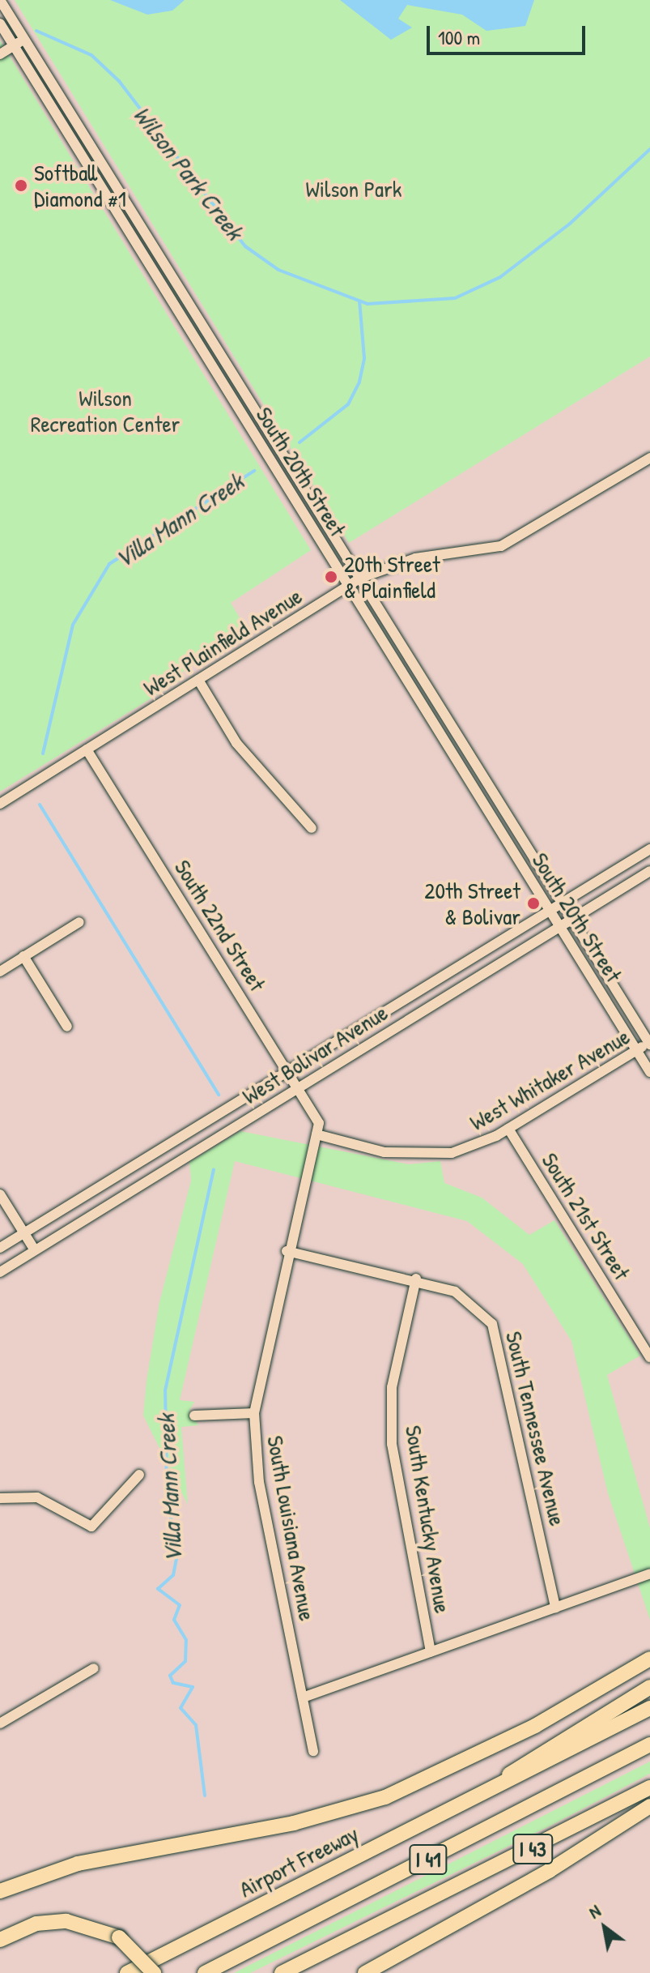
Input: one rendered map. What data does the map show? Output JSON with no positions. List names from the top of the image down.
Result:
{
  "streets": {
    "highway": ["I 43", "I 41", "Airport Freeway"],
    "street": [
      "South 20th Street",
      "West Plainfield Avenue",
      "South 22nd Street",
      "West Bolivar Avenue",
      "West Whitaker Avenue",
      "South 21st Street",
      "South Tennessee Avenue",
      "South Kentucky Avenue",
      "South Louisiana Avenue"
    ]
  },
  "crossings": [
    ["South 20th Street", "West Plainfield Avenue"],
    ["South 20th Street", "West Bolivar Avenue"],
    ["South 20th Street", "West Whitaker Avenue"],
    ["West Plainfield Avenue", "South 22nd Street"],
    ["South 22nd Street", "West Bolivar Avenue"],
    ["South 22nd Street", "South Louisiana Avenue"],
    ["West Whitaker Avenue", "South 21st Street"],
    ["West Whitaker Avenue", "South Louisiana Avenue"],
    ["South Tennessee Avenue", "South Kentucky Avenue"],
    ["South Tennessee Avenue", "South Louisiana Avenue"],
    ["I 41", "Airport Freeway"]
  ],
  "water": ["Wilson Park Creek", "Villa Mann Creek"],
  "parks": ["Wilson Park", "Wilson Recreation Center"],
  "places": ["Softball Diamond #1", "20th Street & Plainfield", "20th Street & Bolivar"],
  "scale_bar": "100 m",
  "north": "top left"
}
